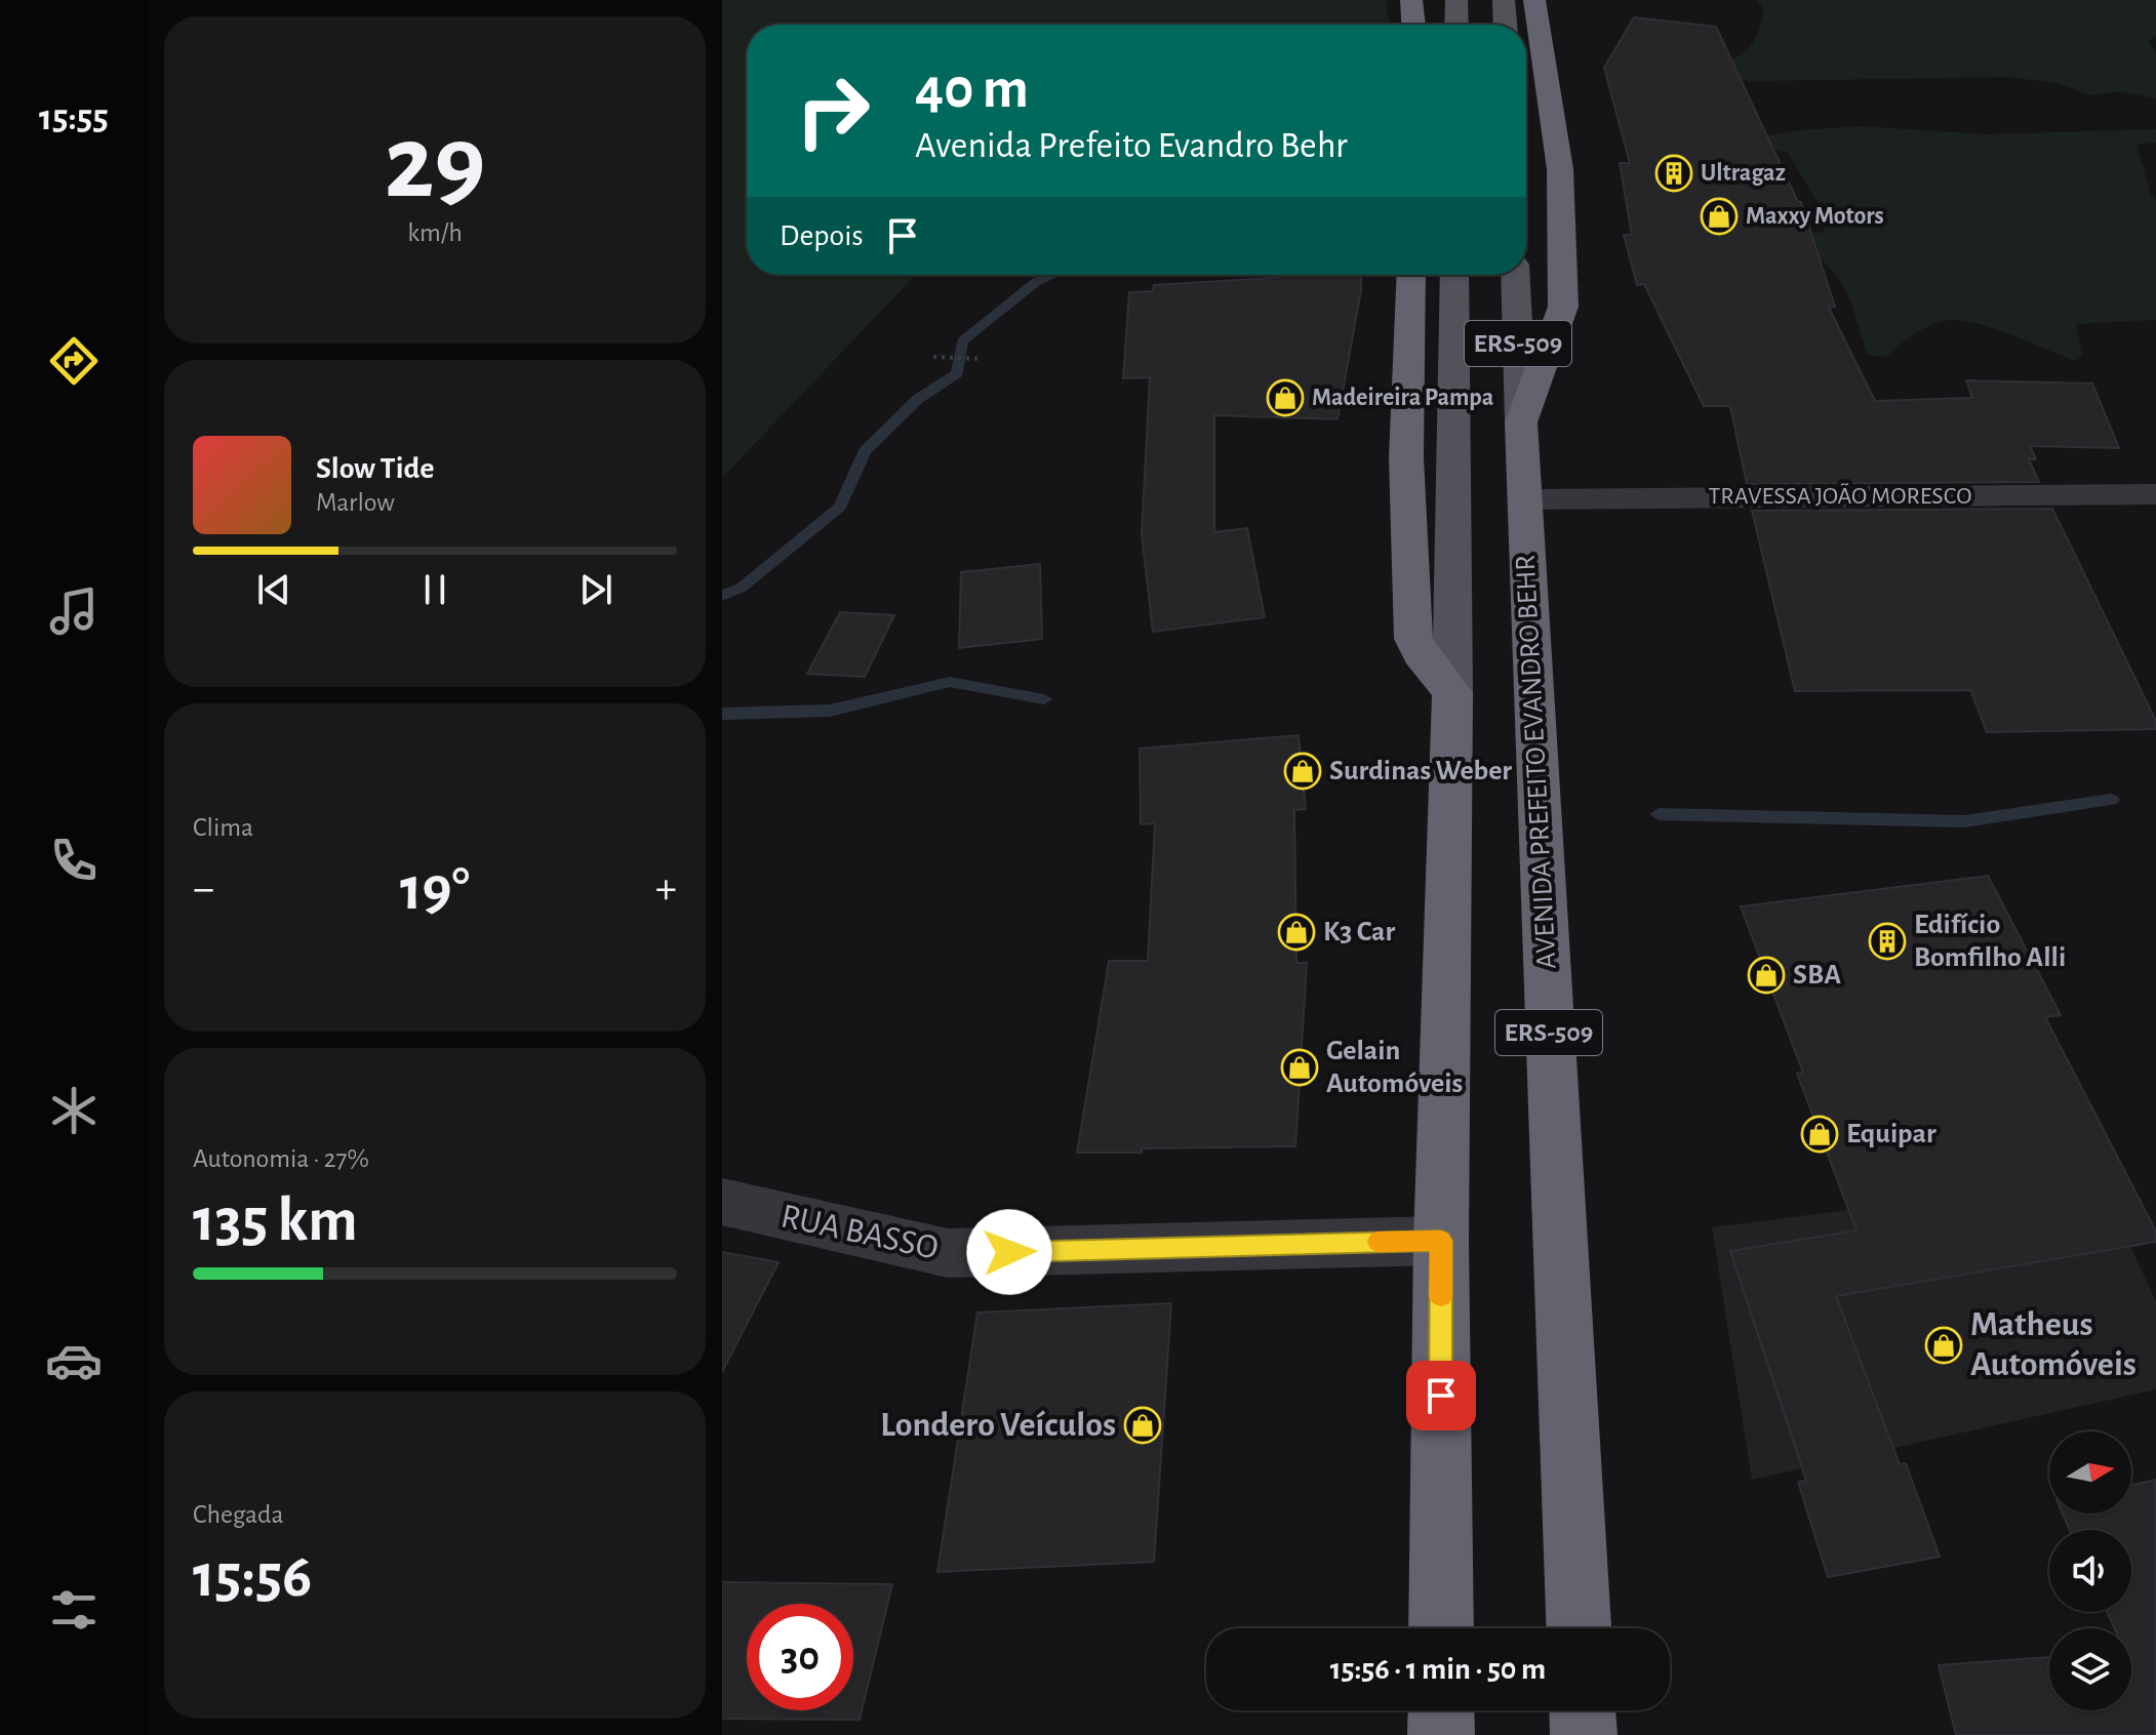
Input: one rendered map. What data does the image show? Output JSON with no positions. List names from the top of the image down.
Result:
{
  "streets": {
    "highway": ["ERS-509", "AVENIDA PREFEITO EVANDRO BEHR"],
    "street": ["TRAVESSA JOÃO MORESCO", "RUA BASSO"]
  },
  "crossings": [
    ["ERS-509", "RUA BASSO"],
    ["TRAVESSA JOÃO MORESCO", "AVENIDA PREFEITO EVANDRO BEHR"]
  ],
  "places": {
    "building": ["Ultragaz", "Edifício Bomfilho Alli"],
    "shop": [
      "Maxxy Motors",
      "Madeireira Pampa",
      "Surdinas Weber",
      "K3 Car",
      "SBA",
      "Gelain Automóveis",
      "Equipar",
      "Matheus Automóveis",
      "Londero Veículos"
    ]
  },
  "north": "right",
  "page": {
    "tabs": "15:55",
    "tile": [
      ["29", "km/h"],
      "Clima",
      ["Autonomia · 27%", "135 km"],
      ["Chegada", "15:56"]
    ],
    "turn": ["40 m", "Avenida Prefeito Evandro Behr"],
    "then": "Depois",
    "song": ["Slow Tide", "Marlow"],
    "heat": ["−", "19°", "+"],
    "limit": "30",
    "trip": "15:56 · 1 min · 50 m"
  }
}
